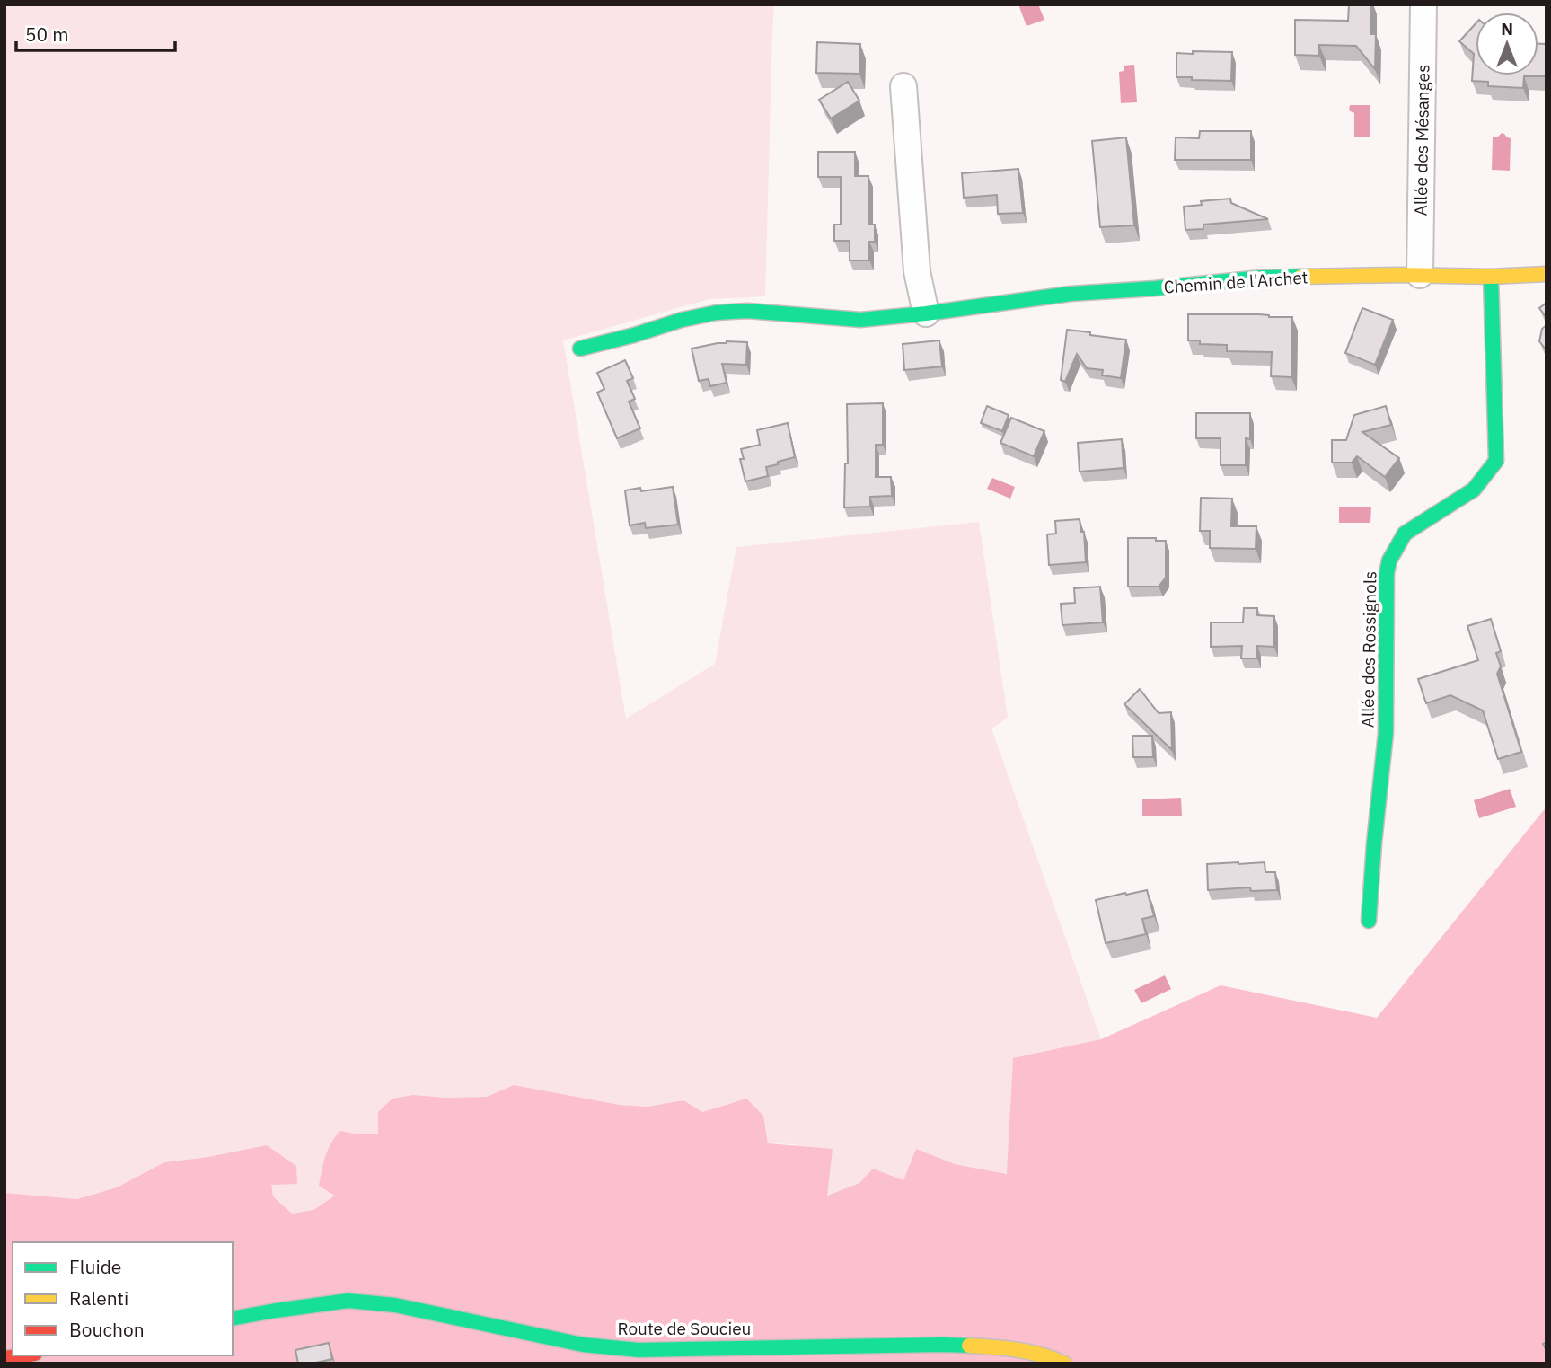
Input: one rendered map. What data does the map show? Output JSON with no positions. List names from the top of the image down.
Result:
{
  "streets": {
    "street": [
      "Allée des Mésanges",
      "Chemin de l'Archet",
      "Allée des Rossignols",
      "Route de Soucieu"
    ]
  },
  "crossings": [
    ["Allée des Mésanges", "Chemin de l'Archet"],
    ["Chemin de l'Archet", "Allée des Rossignols"]
  ],
  "legend": ["Fluide", "Ralenti", "Bouchon"],
  "scale_bar": "50 m",
  "north": "top"
}
